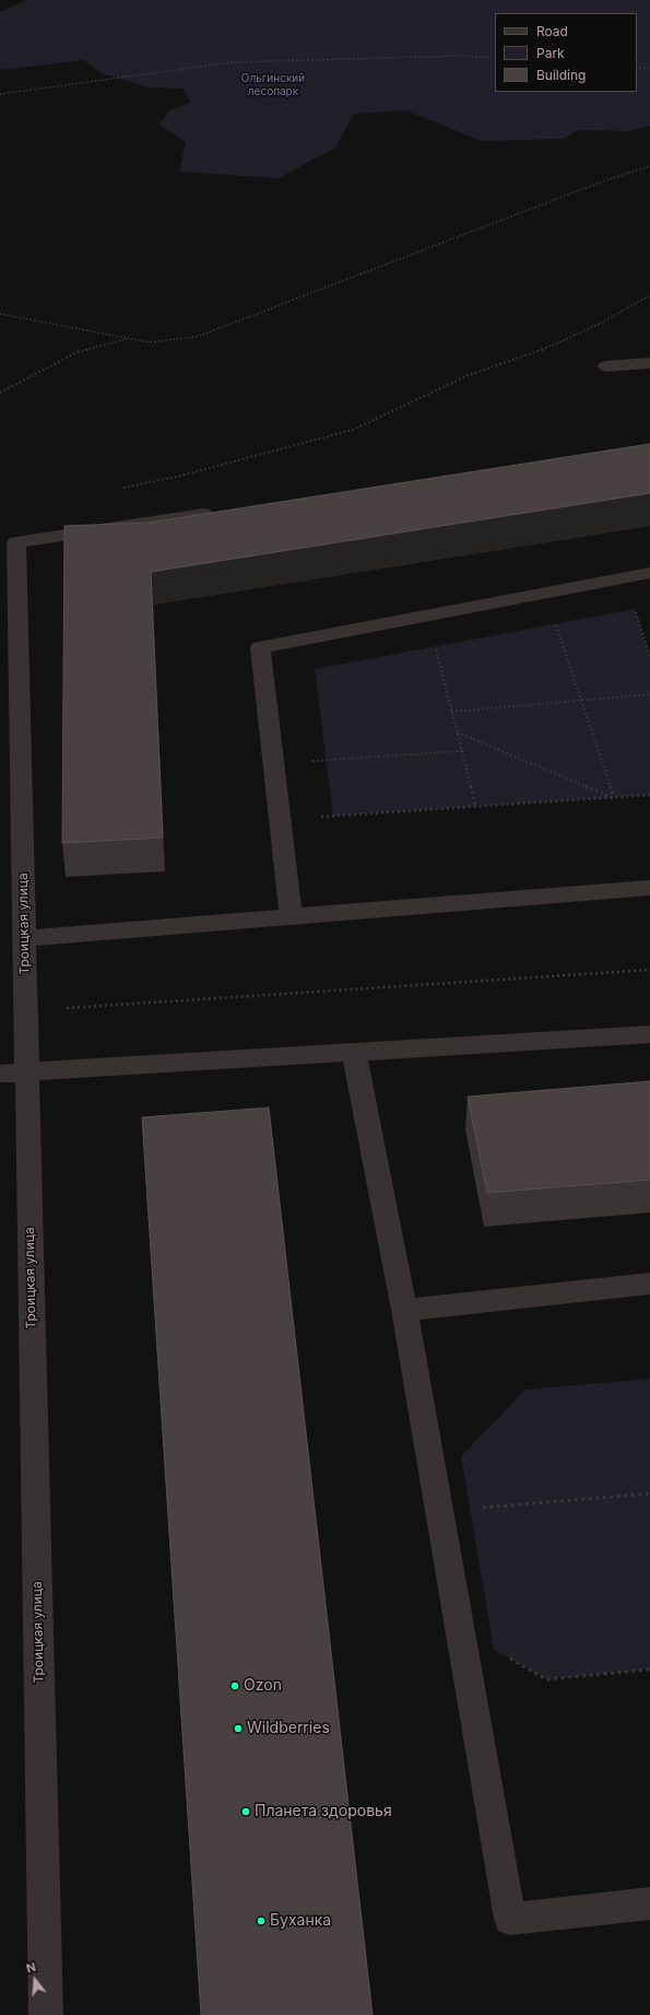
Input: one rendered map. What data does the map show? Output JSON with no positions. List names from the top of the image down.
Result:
{
  "streets": {
    "street": ["Троицкая улица"]
  },
  "parks": ["Ольгинский лесопарк"],
  "places": [
    "Ozon",
    "Wildberries",
    "Планета здоровья",
    "Буханка"
  ],
  "legend": ["Road", "Park", "Building"],
  "north": "top"
}
